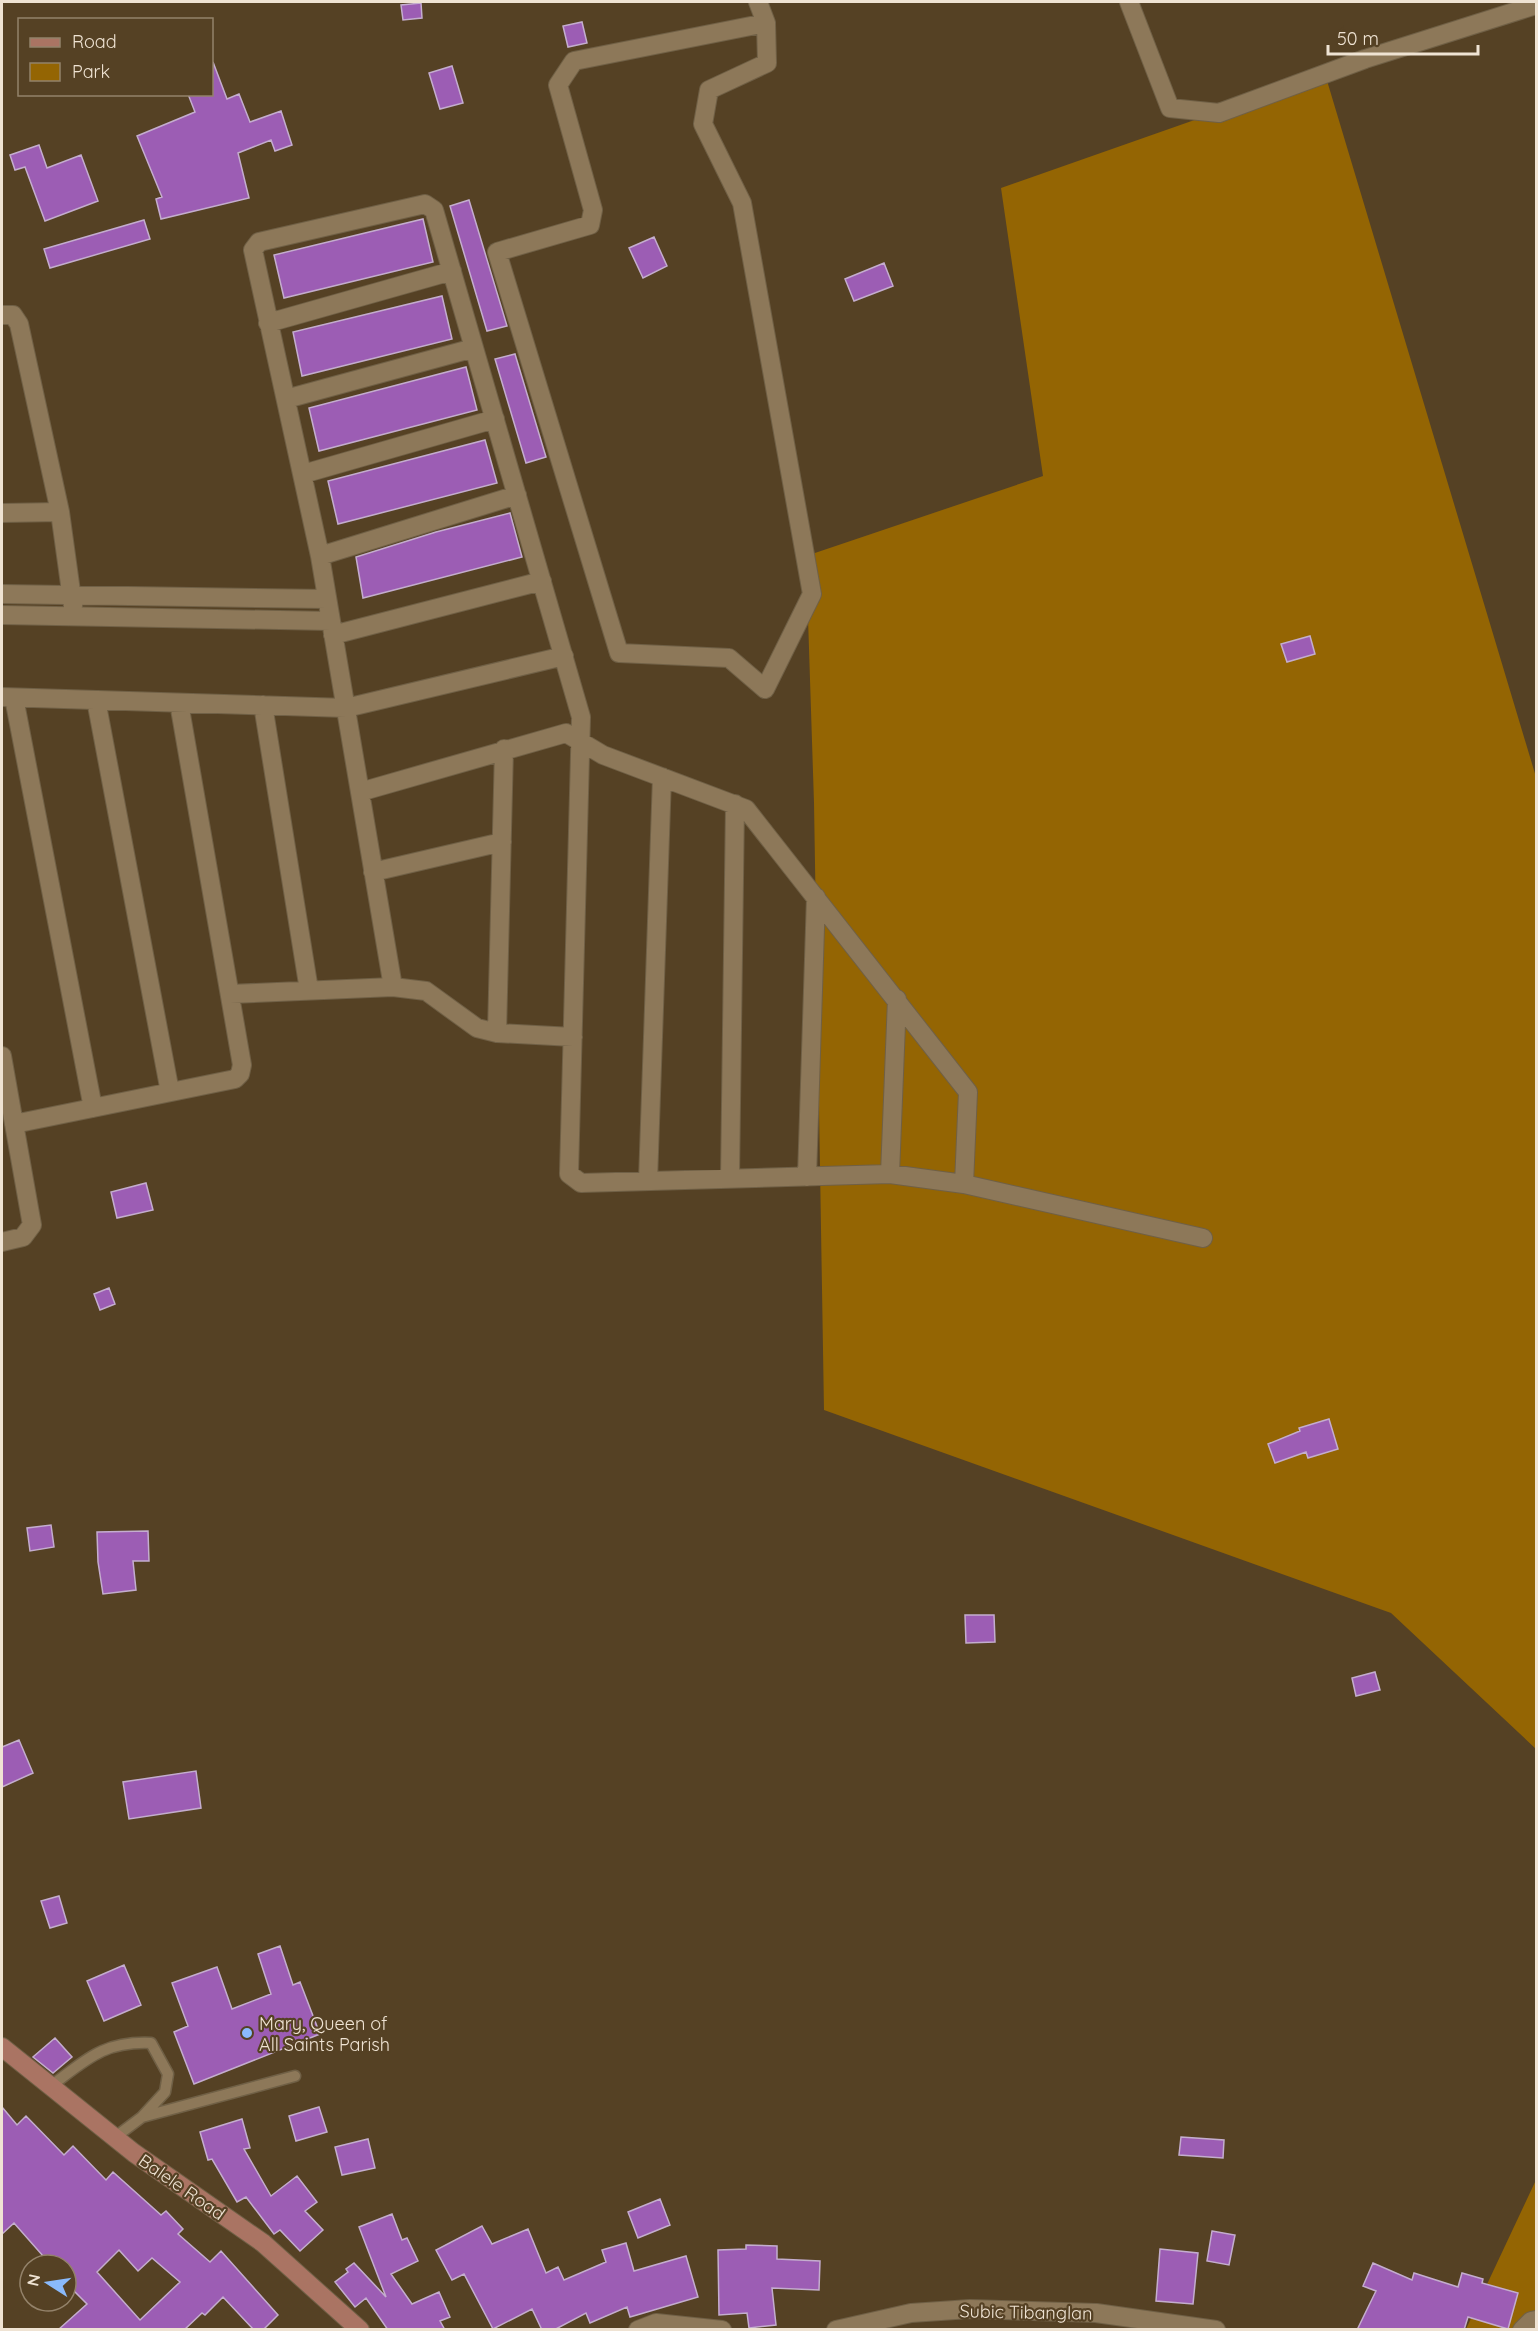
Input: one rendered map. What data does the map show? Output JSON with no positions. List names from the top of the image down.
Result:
{
  "streets": {
    "street": ["Balele Road", "Subic Tibanglan"]
  },
  "places": ["Mary, Queen of All Saints Parish"],
  "legend": ["Road", "Park"],
  "scale_bar": "50 m",
  "north": "left"
}
